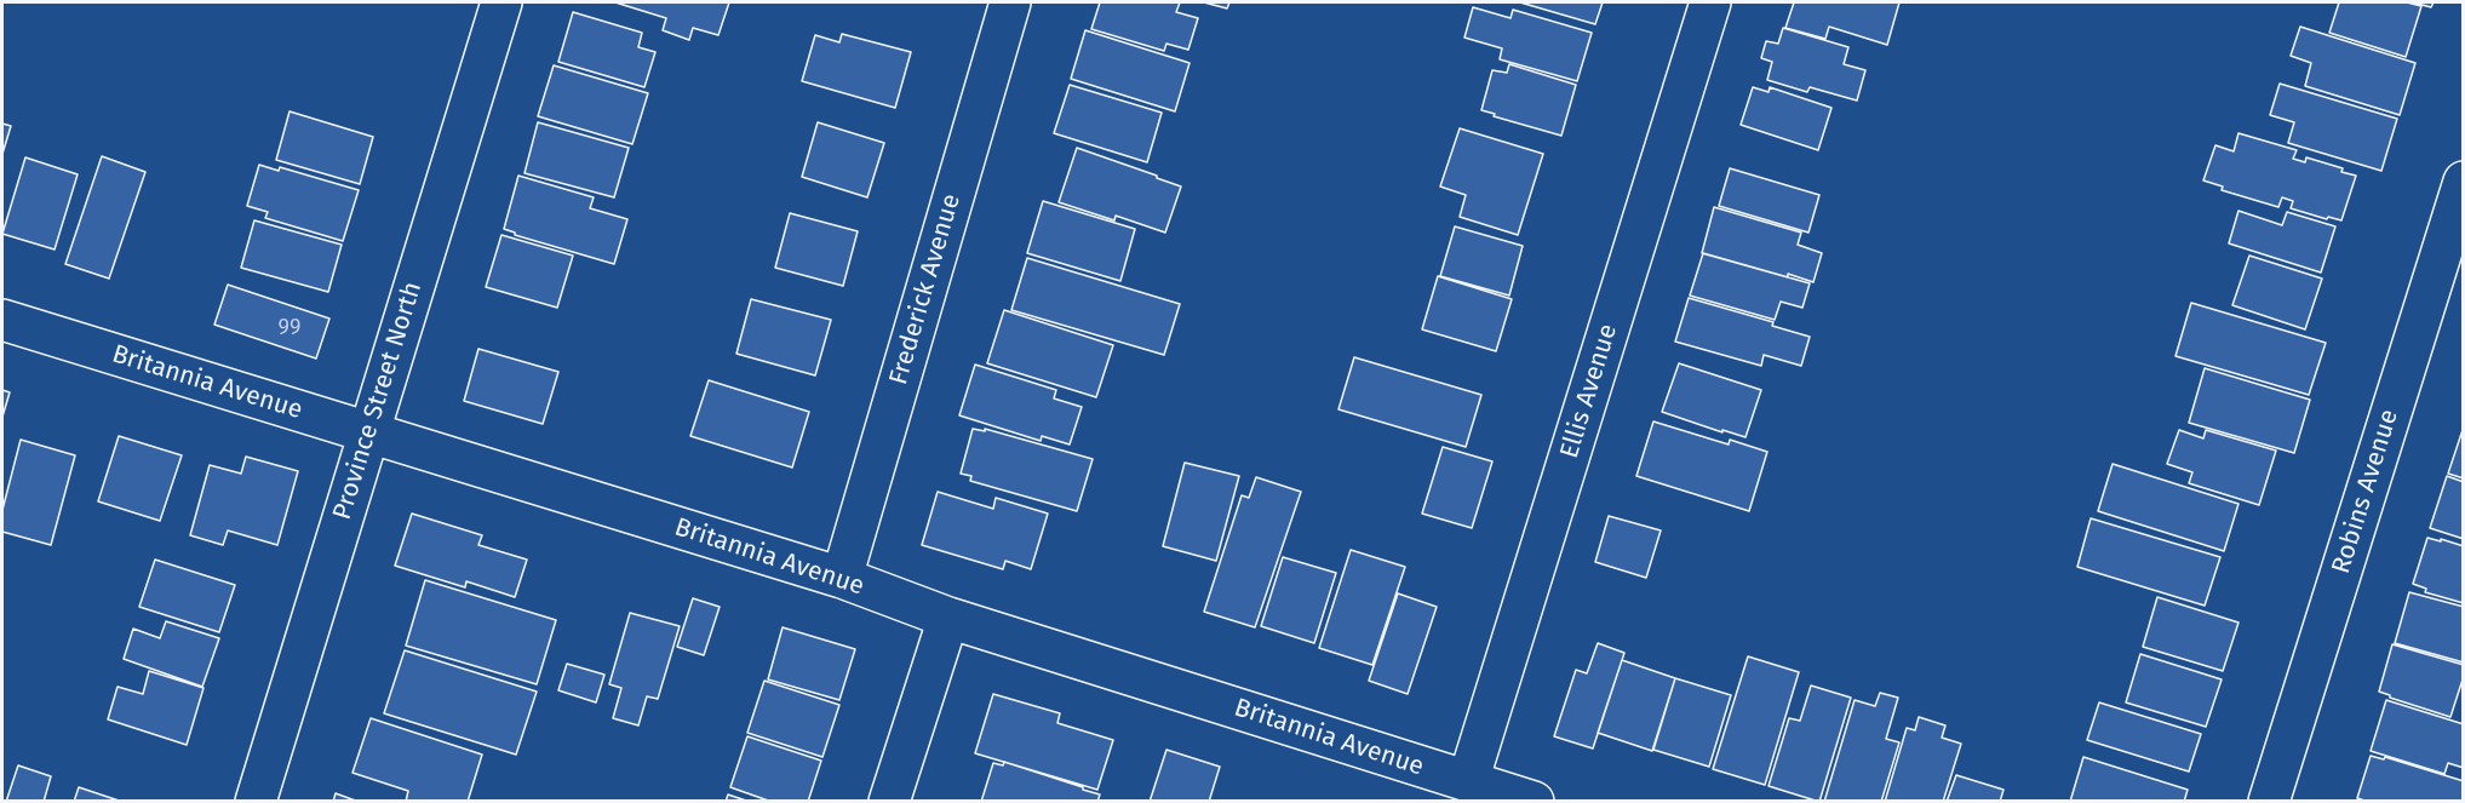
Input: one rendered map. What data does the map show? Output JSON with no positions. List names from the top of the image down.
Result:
{
  "streets": {
    "street": [
      "Frederick Avenue",
      "Britannia Avenue",
      "Ellis Avenue",
      "Province Street North",
      "Robins Avenue"
    ]
  },
  "crossings": [
    ["Frederick Avenue", "Britannia Avenue"],
    ["Britannia Avenue", "Ellis Avenue"],
    ["Britannia Avenue", "Province Street North"]
  ],
  "house_numbers": ["99"]
}
